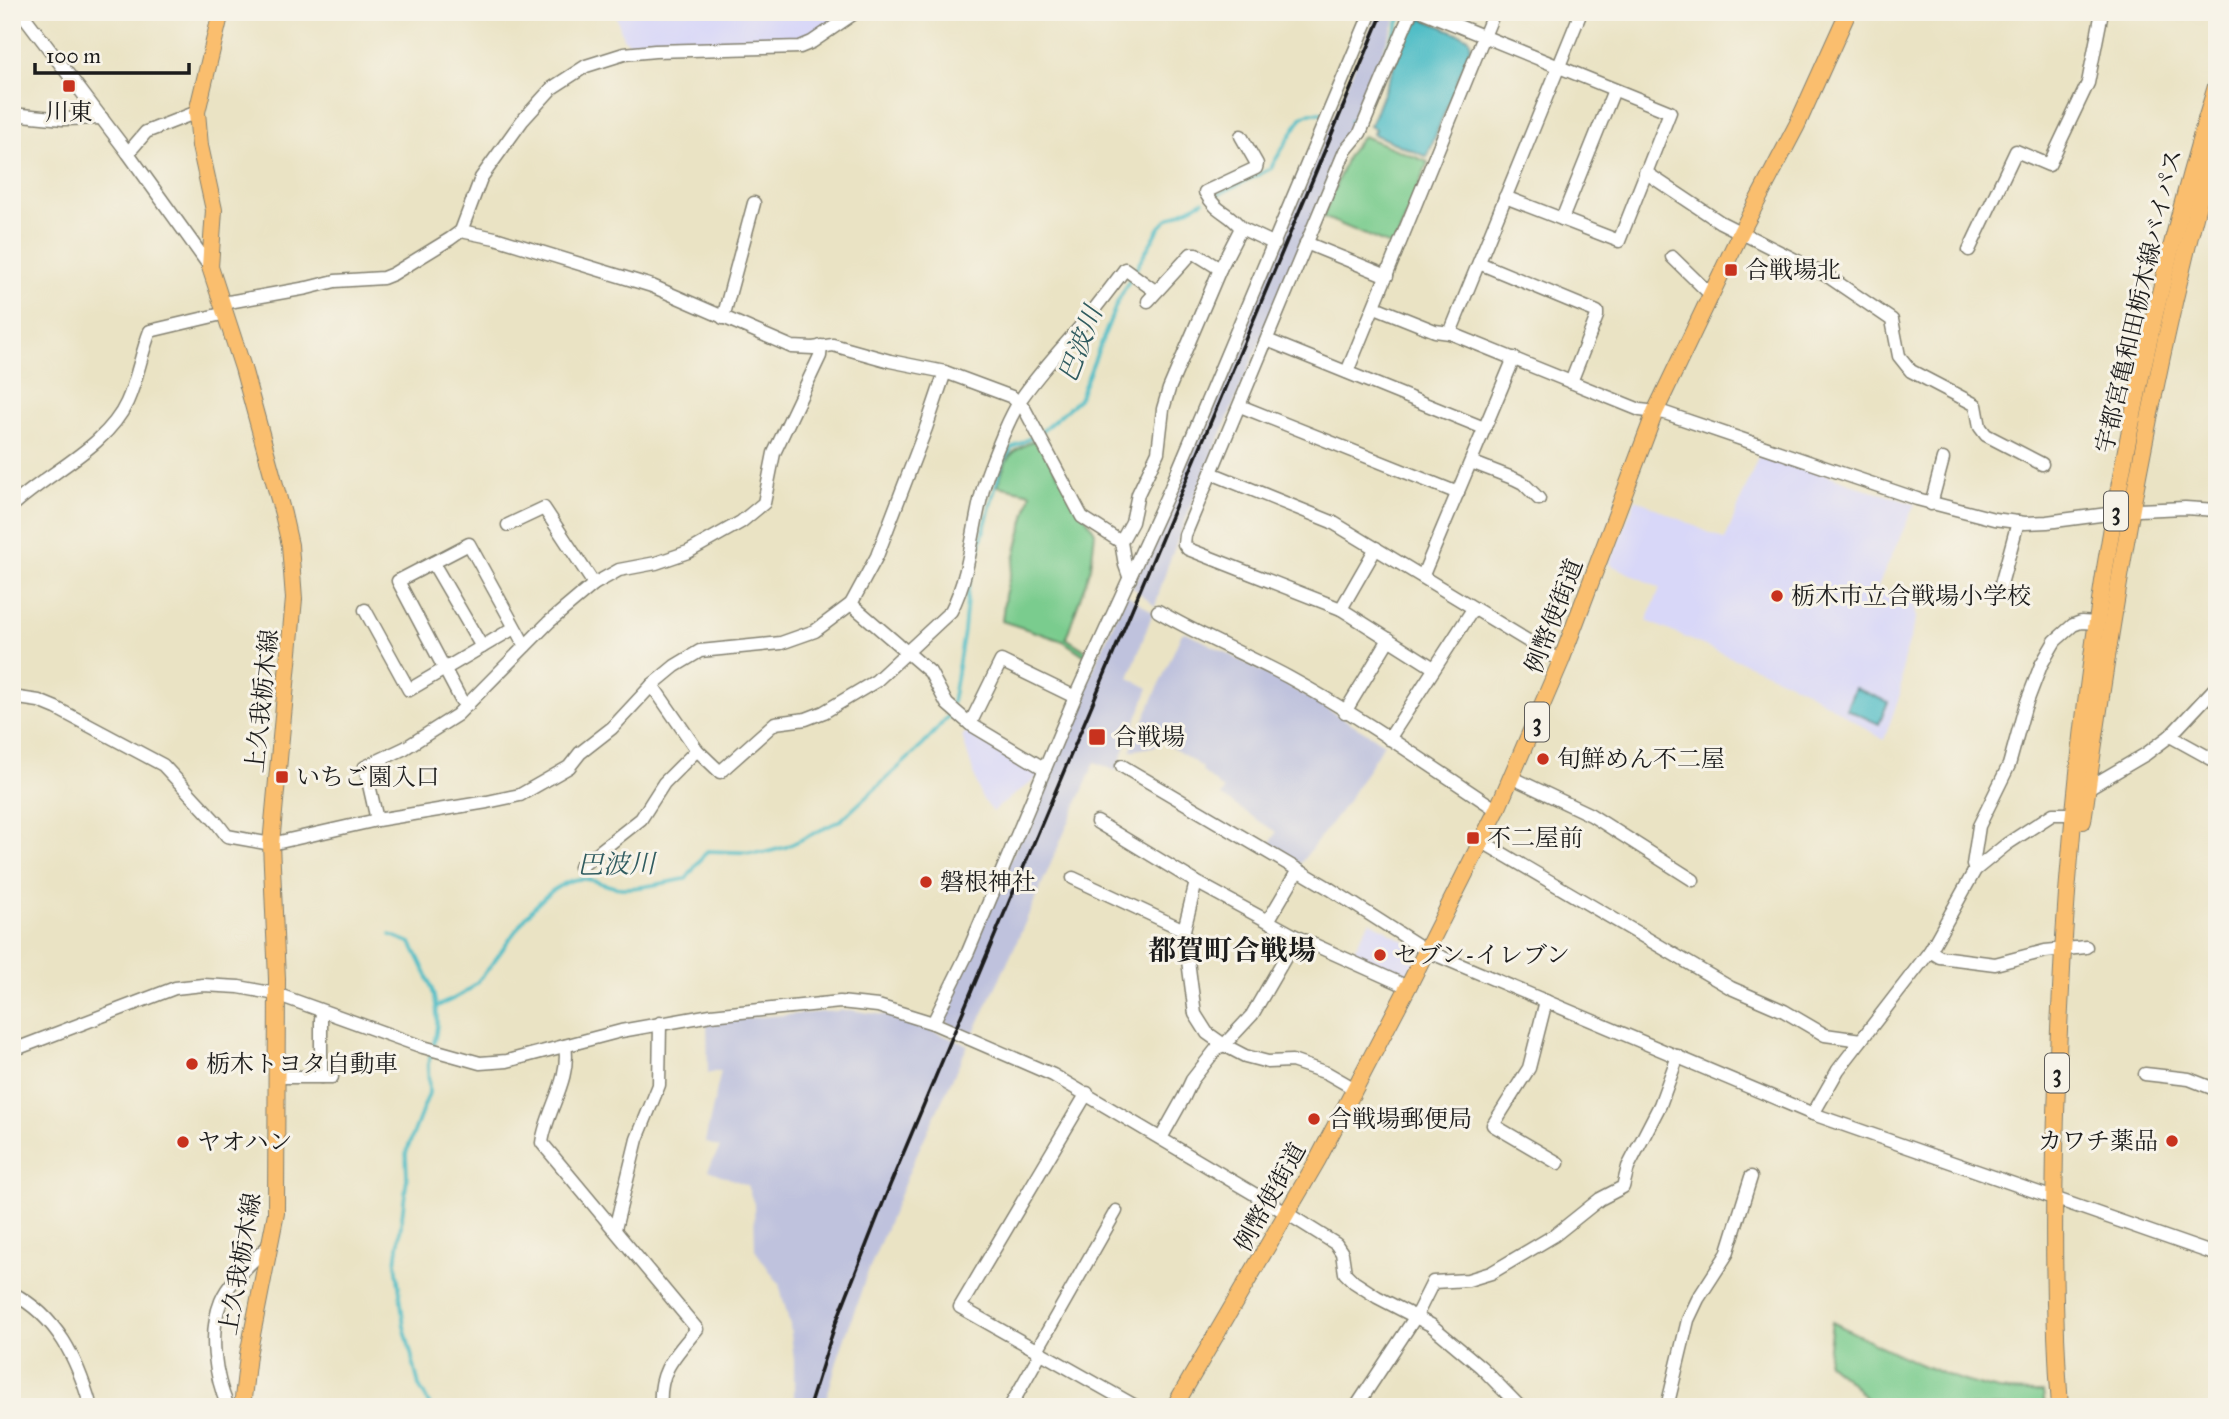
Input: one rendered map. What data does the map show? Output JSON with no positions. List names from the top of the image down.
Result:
{
  "streets": {
    "main road": [
      "宇都宮亀和田栃木線バイパス",
      "3",
      "例幣使街道",
      "上久我栃木線"
    ]
  },
  "districts": ["都賀町合戦場"],
  "water": ["巴波川"],
  "places": {
    "transit": [
      "川東",
      "合戦場北",
      "合戦場",
      "いちご園入口",
      "不二屋前"
    ],
    "other": [
      "栃木市立合戦場小学校",
      "旬鮮めん不二屋",
      "磐根神社",
      "セブン-イレブン",
      "栃木トヨタ自動車",
      "合戦場郵便局",
      "カワチ薬品",
      "ヤオハン"
    ]
  },
  "scale_bar": "100 m"
}
